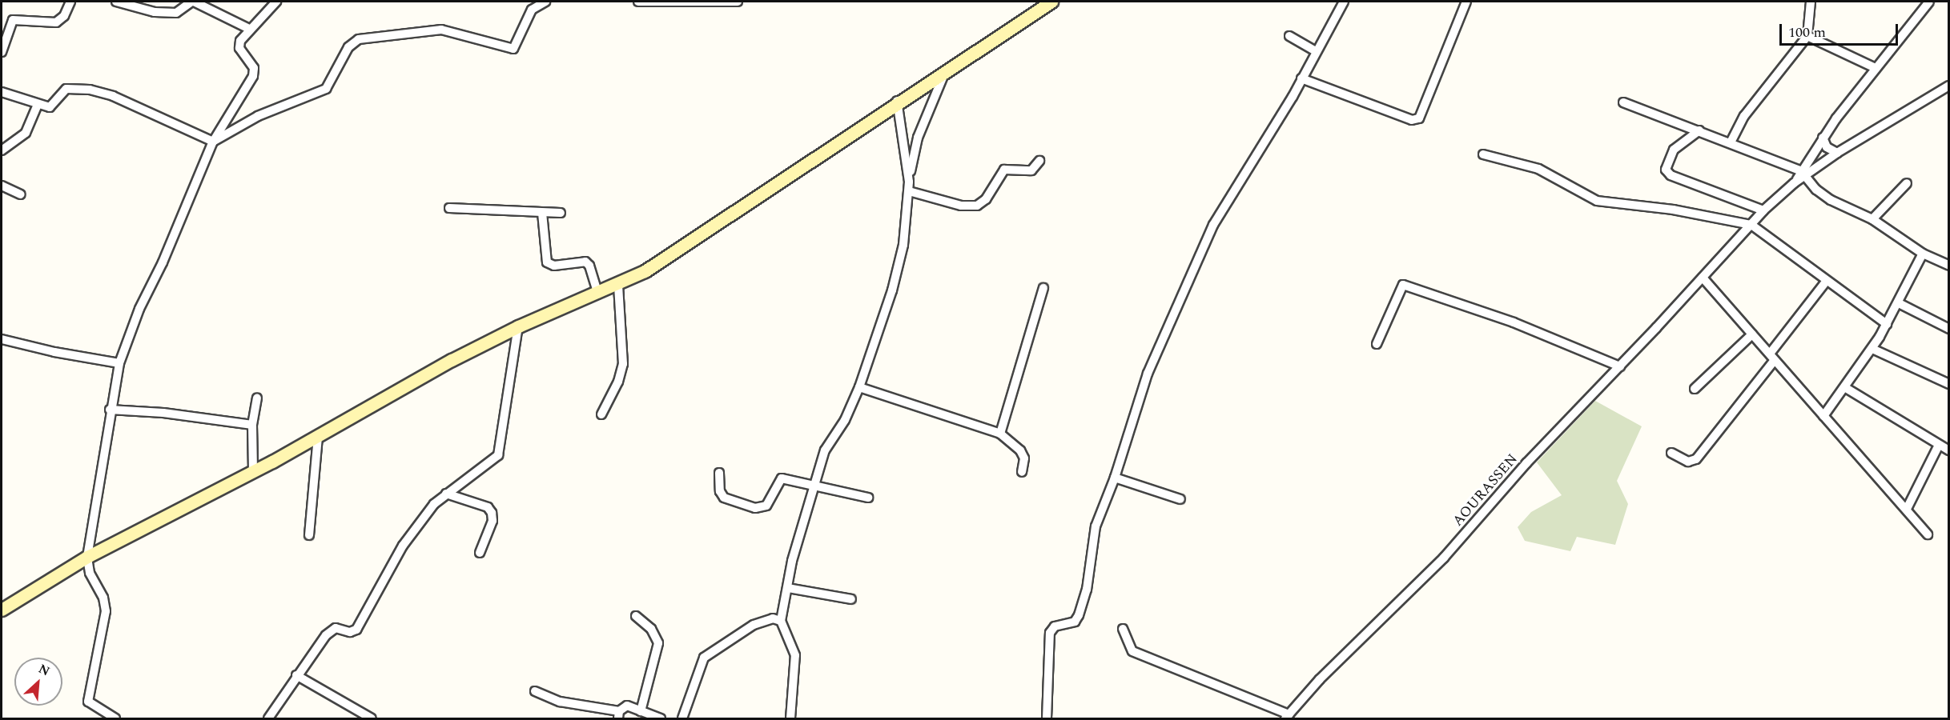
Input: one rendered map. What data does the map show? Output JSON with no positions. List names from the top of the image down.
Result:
{
  "streets": {
    "street": ["AOURASSEN"]
  },
  "scale_bar": "100 m",
  "north": "top right"
}
